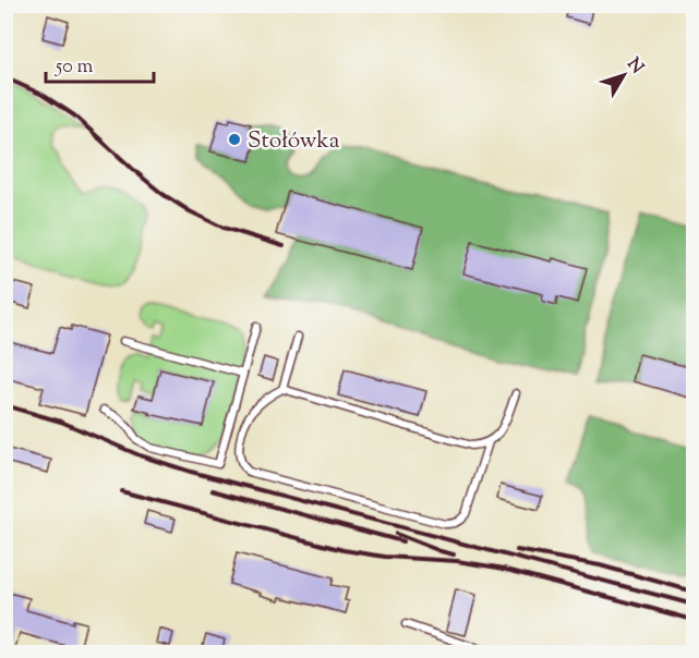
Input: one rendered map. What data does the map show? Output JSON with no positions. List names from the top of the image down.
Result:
{
  "places": ["Stołówka"],
  "scale_bar": "50 m",
  "north": "top right"
}
